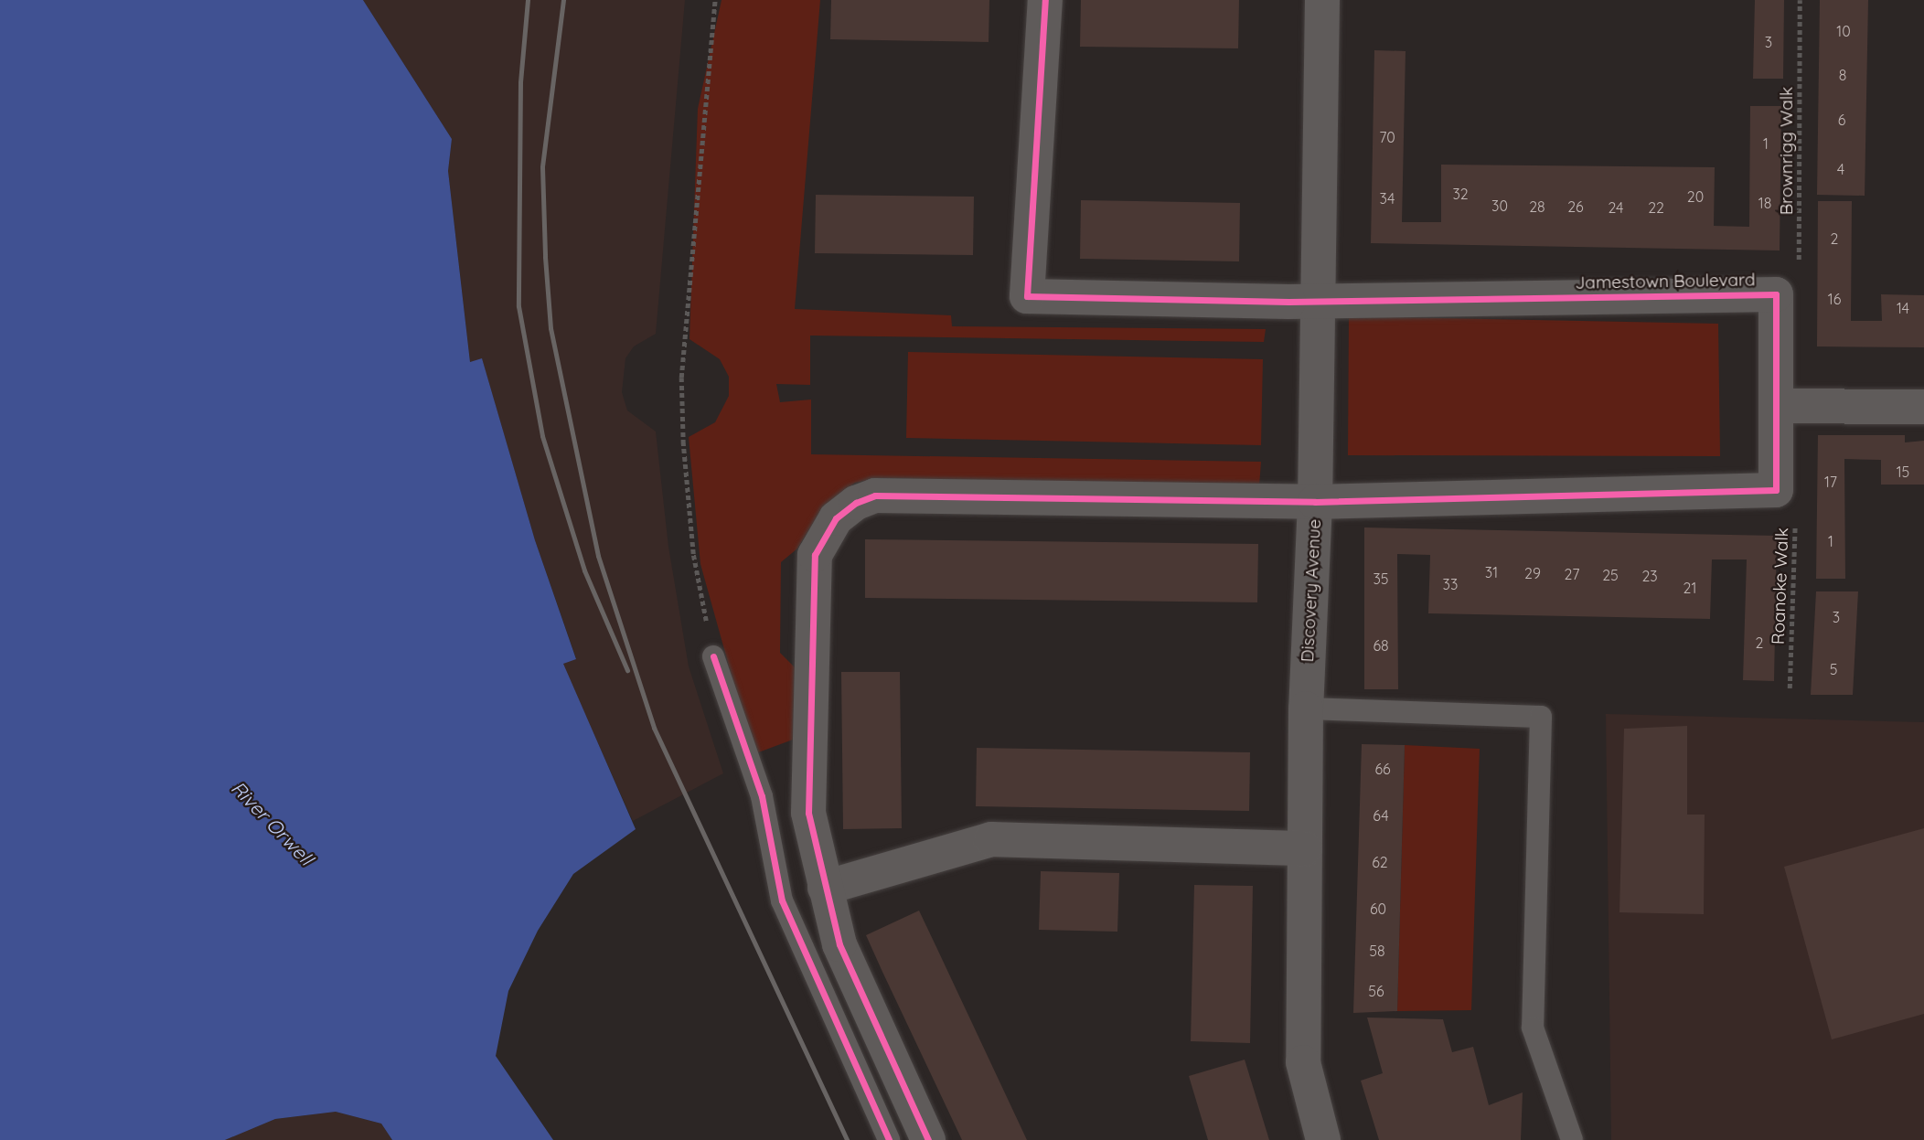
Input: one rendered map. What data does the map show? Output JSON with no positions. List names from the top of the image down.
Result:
{
  "streets": {
    "street": ["Jamestown Boulevard", "Discovery Avenue"],
    "path": ["Brownrigg Walk", "Roanoke Walk"]
  },
  "crossings": [
    ["Brownrigg Walk", "Jamestown Boulevard"],
    ["Jamestown Boulevard", "Roanoke Walk"],
    ["Jamestown Boulevard", "Discovery Avenue"]
  ],
  "water": ["River Orwell"],
  "house_numbers": [
    "10",
    "3",
    "8",
    "6",
    "70",
    "1",
    "4",
    "32",
    "20",
    "34",
    "18",
    "30",
    "28",
    "26",
    "24",
    "22",
    "2",
    "16",
    "14",
    "15",
    "17",
    "1",
    "31",
    "29",
    "27",
    "25",
    "23",
    "35",
    "33",
    "21",
    "3",
    "2",
    "68",
    "5",
    "66",
    "64",
    "62",
    "60",
    "58",
    "56"
  ]
}
